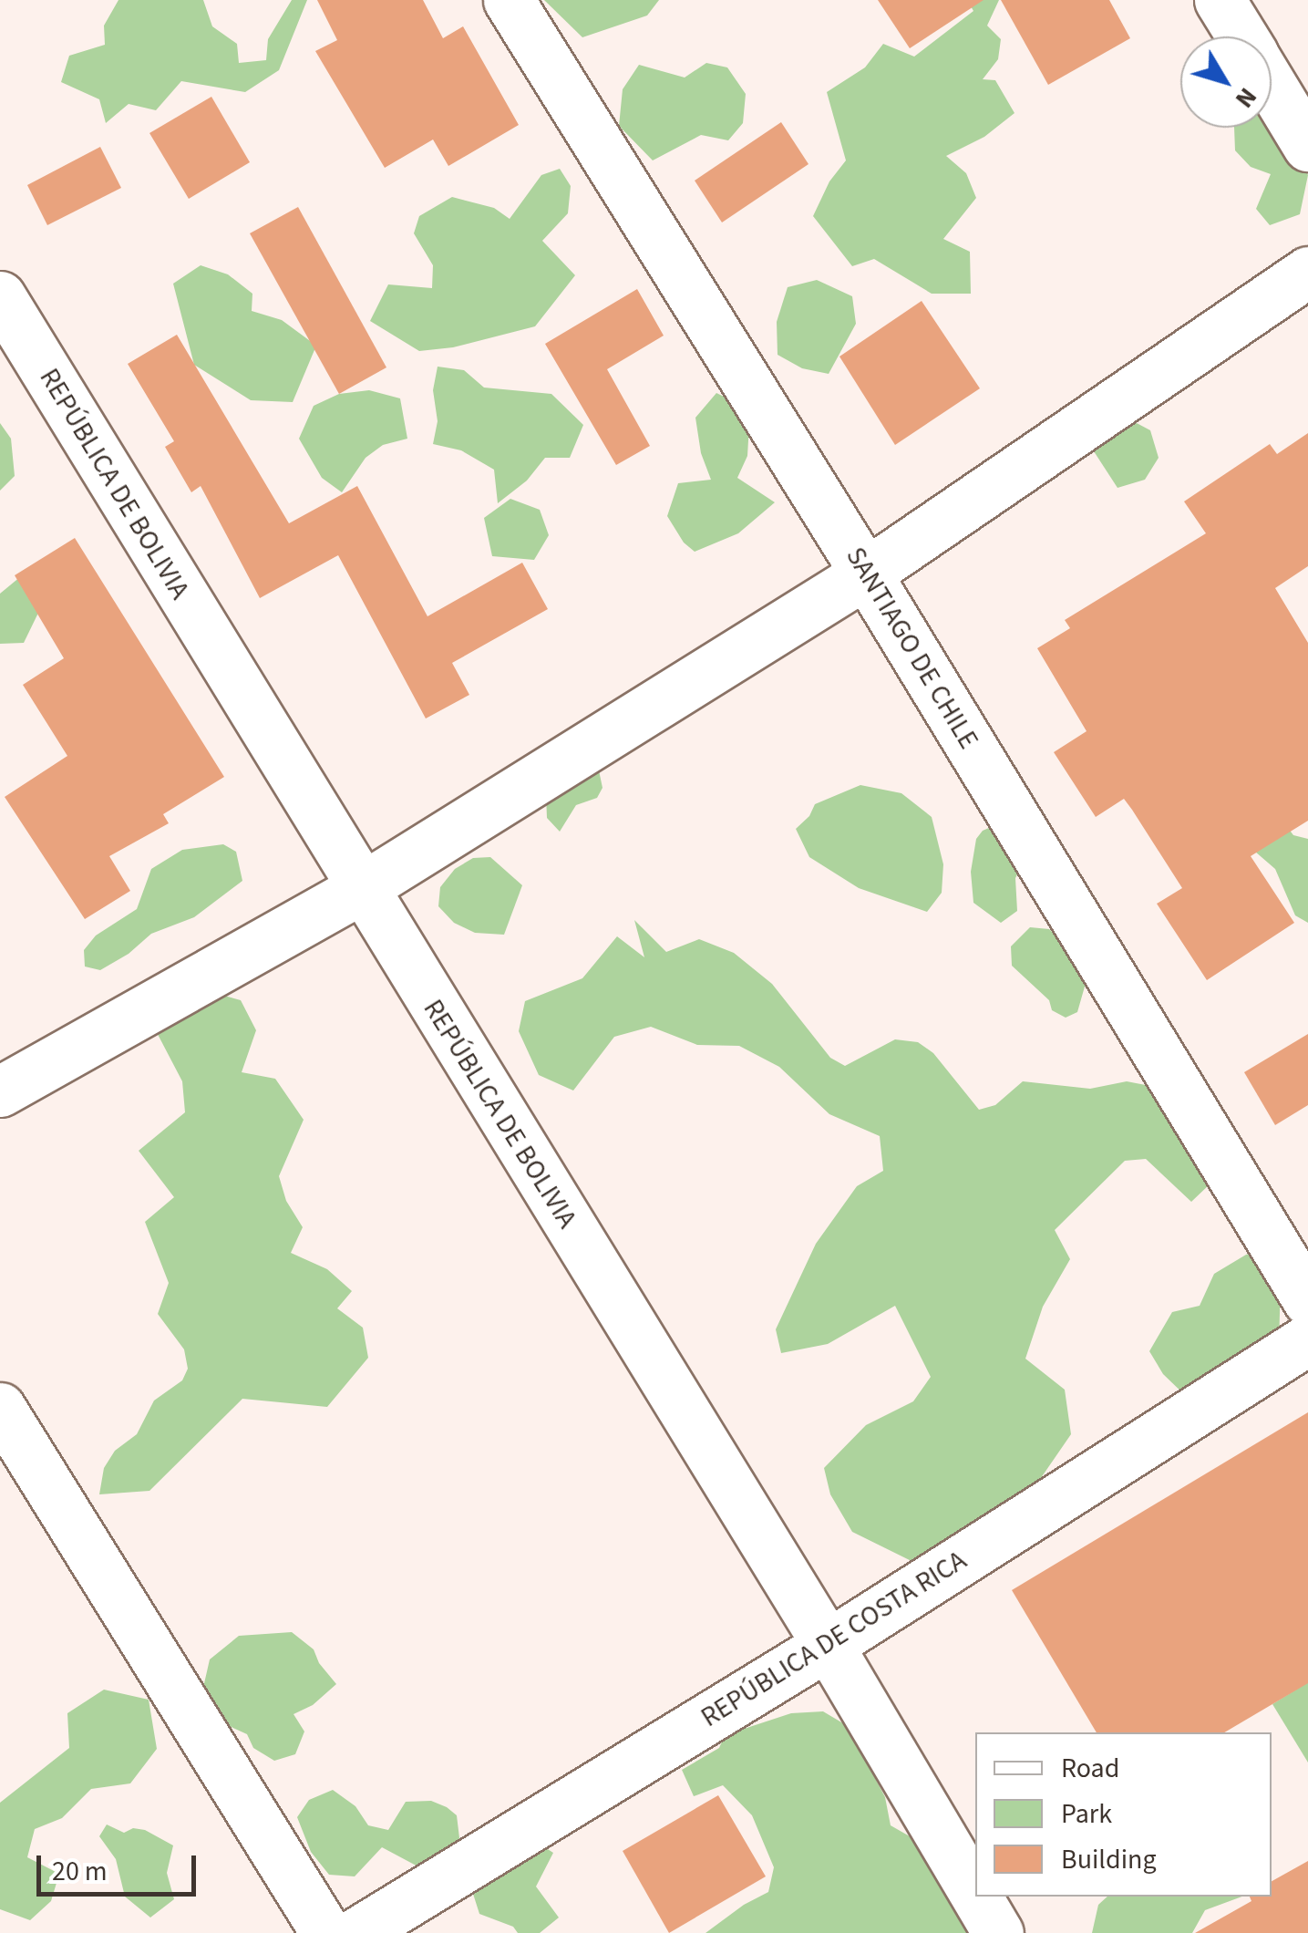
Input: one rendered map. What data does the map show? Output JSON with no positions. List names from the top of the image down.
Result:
{
  "streets": {
    "street": ["REPÚBLICA DE BOLIVIA", "SANTIAGO DE CHILE", "REPÚBLICA DE COSTA RICA"]
  },
  "crossings": [
    ["REPÚBLICA DE BOLIVIA", "REPÚBLICA DE COSTA RICA"]
  ],
  "legend": ["Road", "Park", "Building"],
  "scale_bar": "20 m",
  "north": "bottom right"
}
